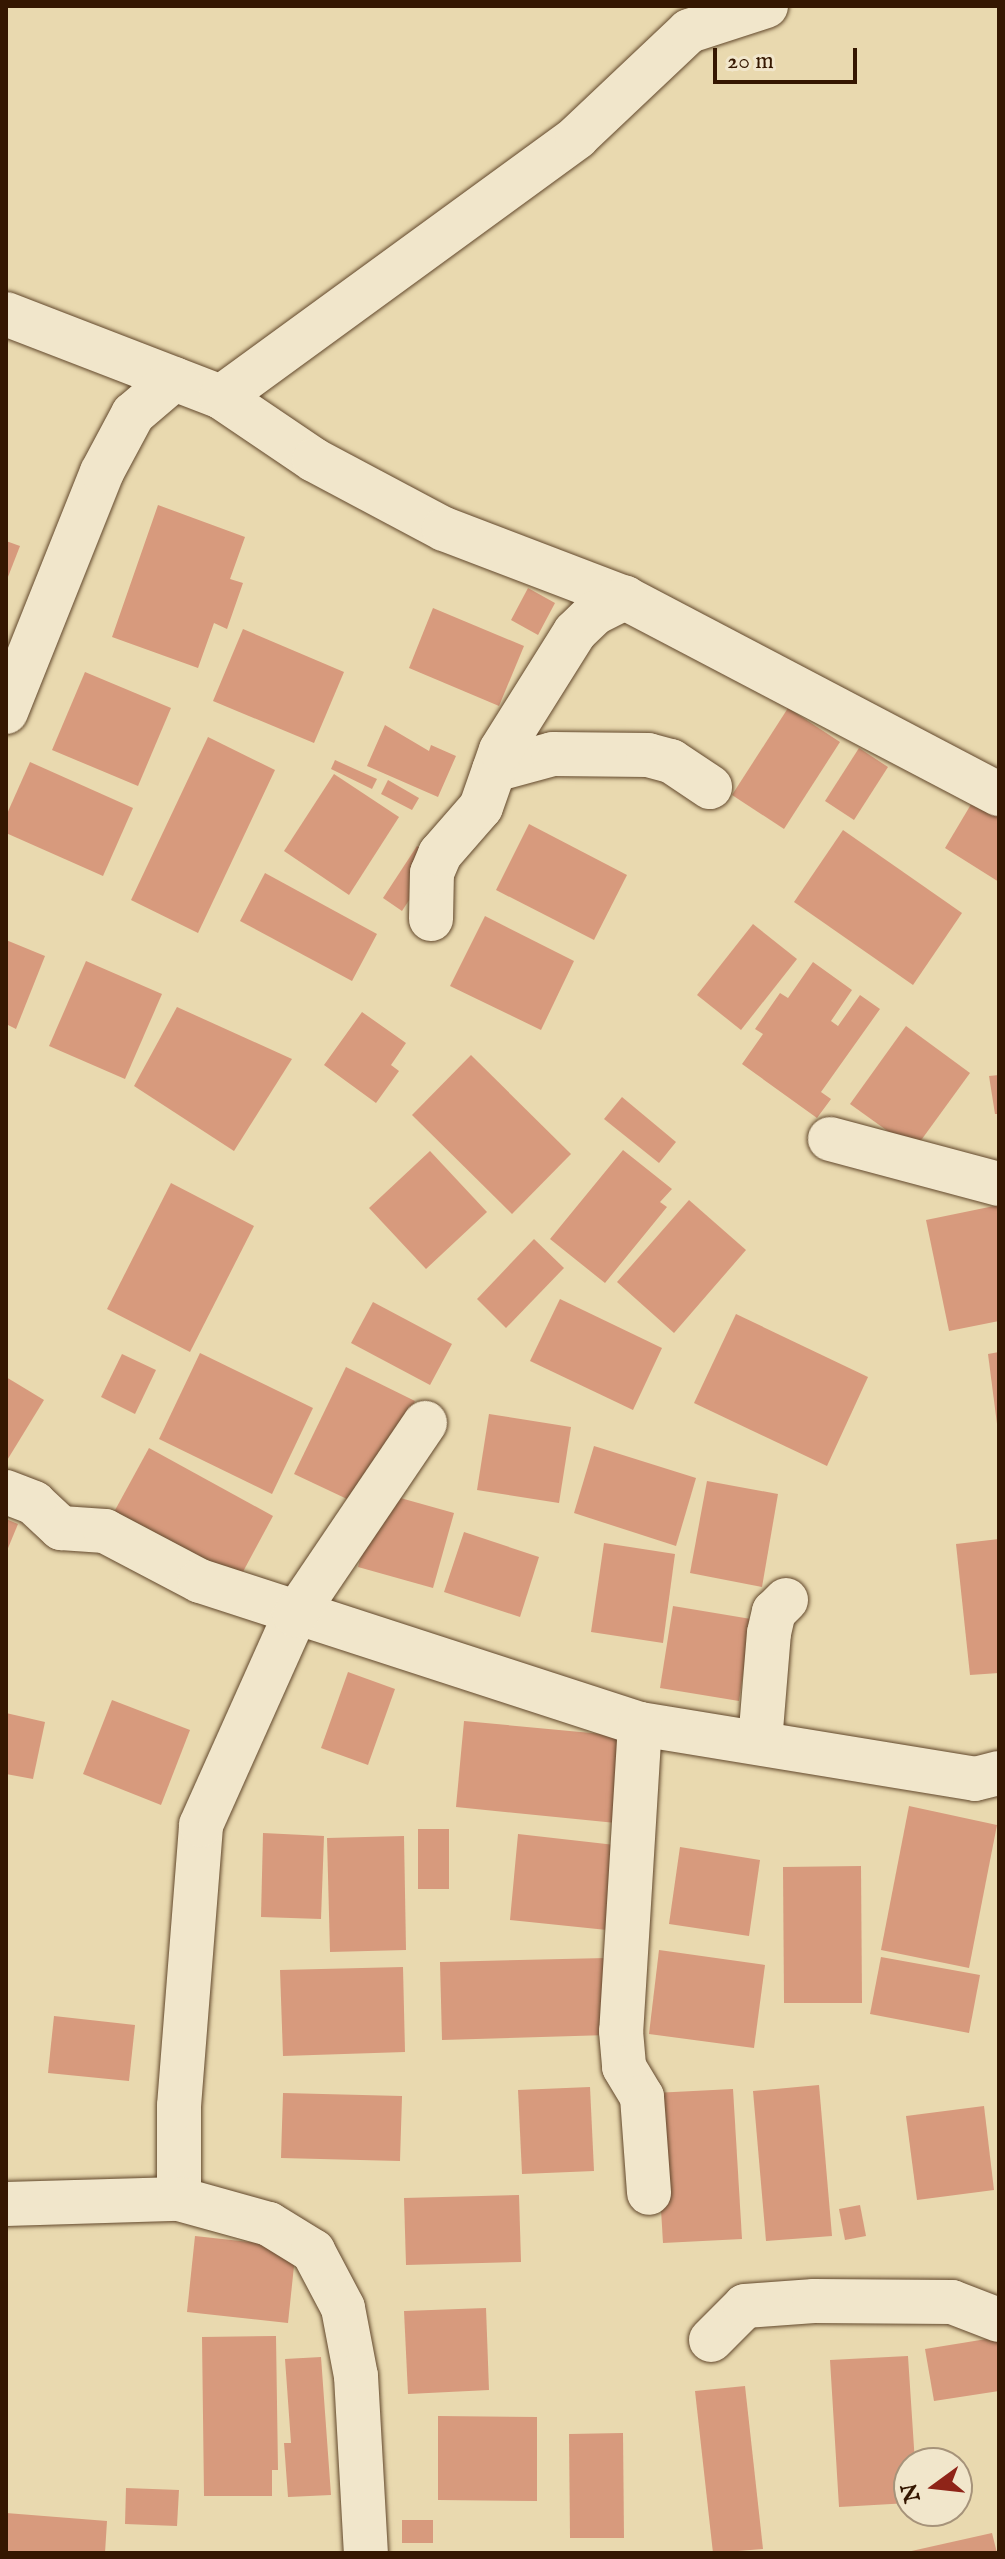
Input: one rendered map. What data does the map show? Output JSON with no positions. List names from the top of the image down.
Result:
{
  "scale_bar": "20 m",
  "north": "left"
}
